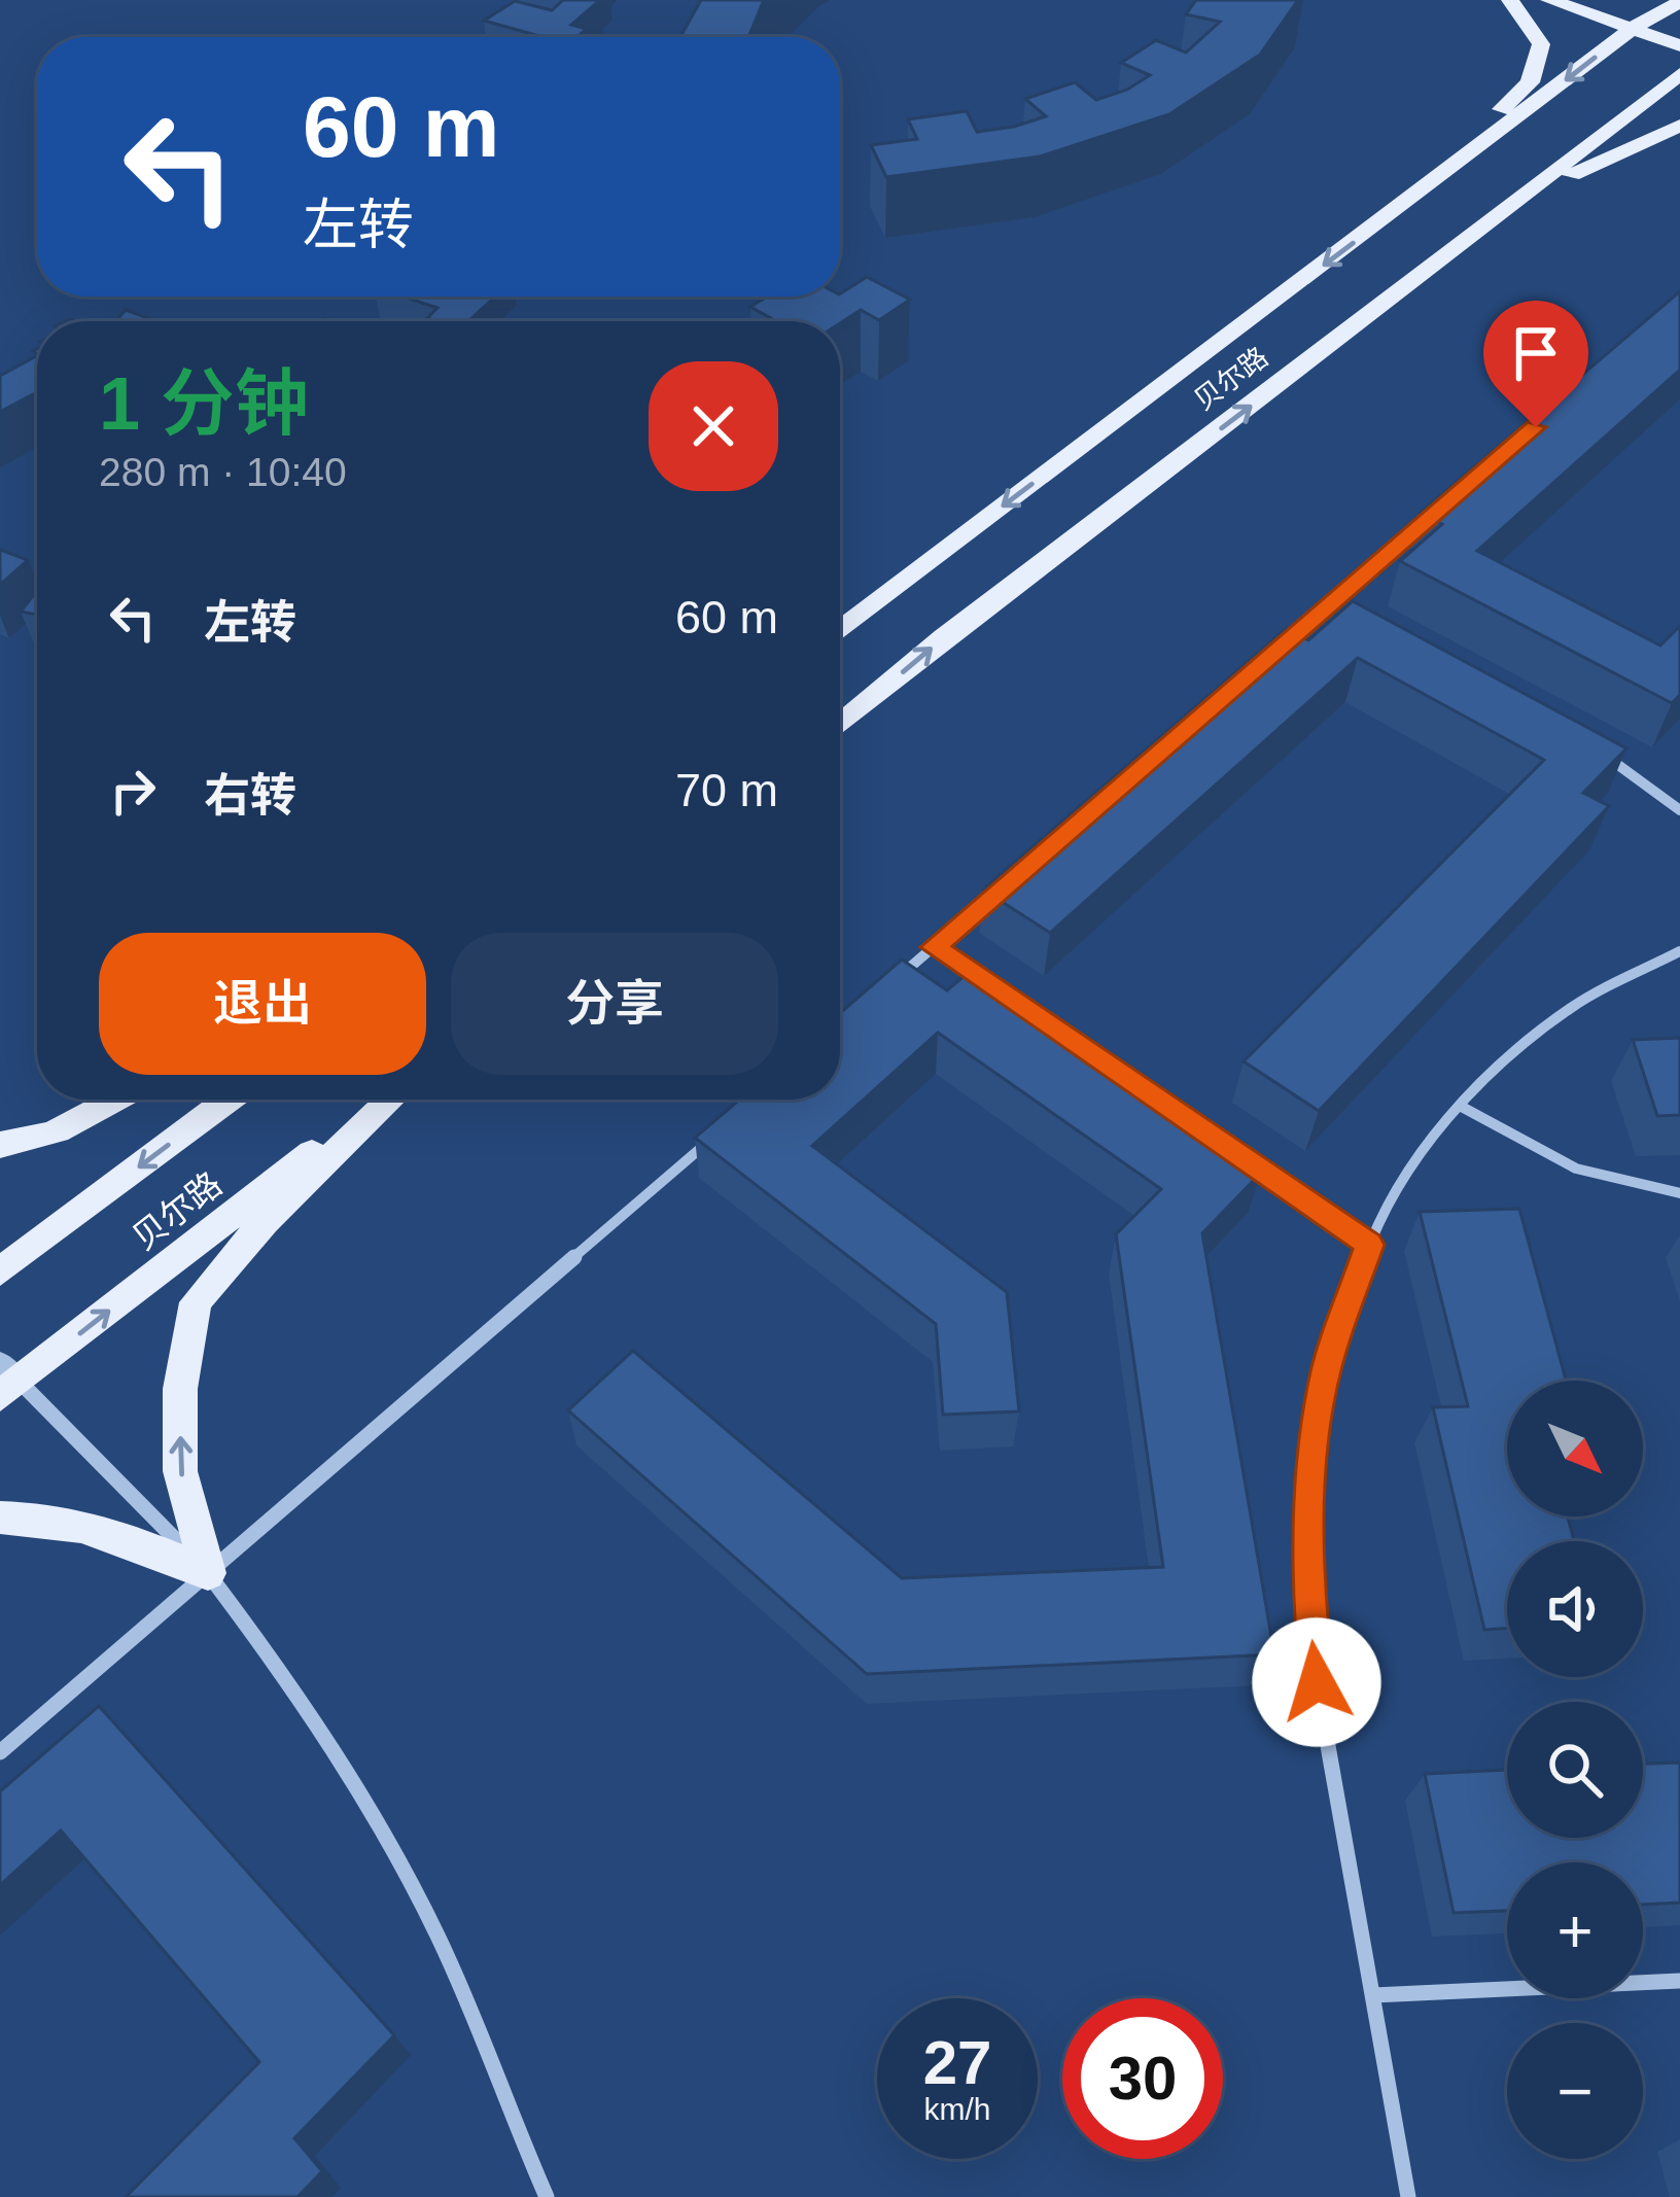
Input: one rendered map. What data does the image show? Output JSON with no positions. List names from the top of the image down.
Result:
{
  "streets": {
    "main road": ["贝尔路"]
  },
  "north": "bottom right",
  "page": {
    "turn": ["60 m", "左转"],
    "heading": ["1 分钟", "280 m · 10:40"],
    "list": [
      {
        "name": "左转",
        "value": "60 m"
      },
      {
        "name": "右转",
        "value": "70 m"
      }
    ],
    "buttons": ["退出", "分享"],
    "map_buttons": ["+", "−"],
    "speed": "27 km/h",
    "limit": "30"
  }
}
